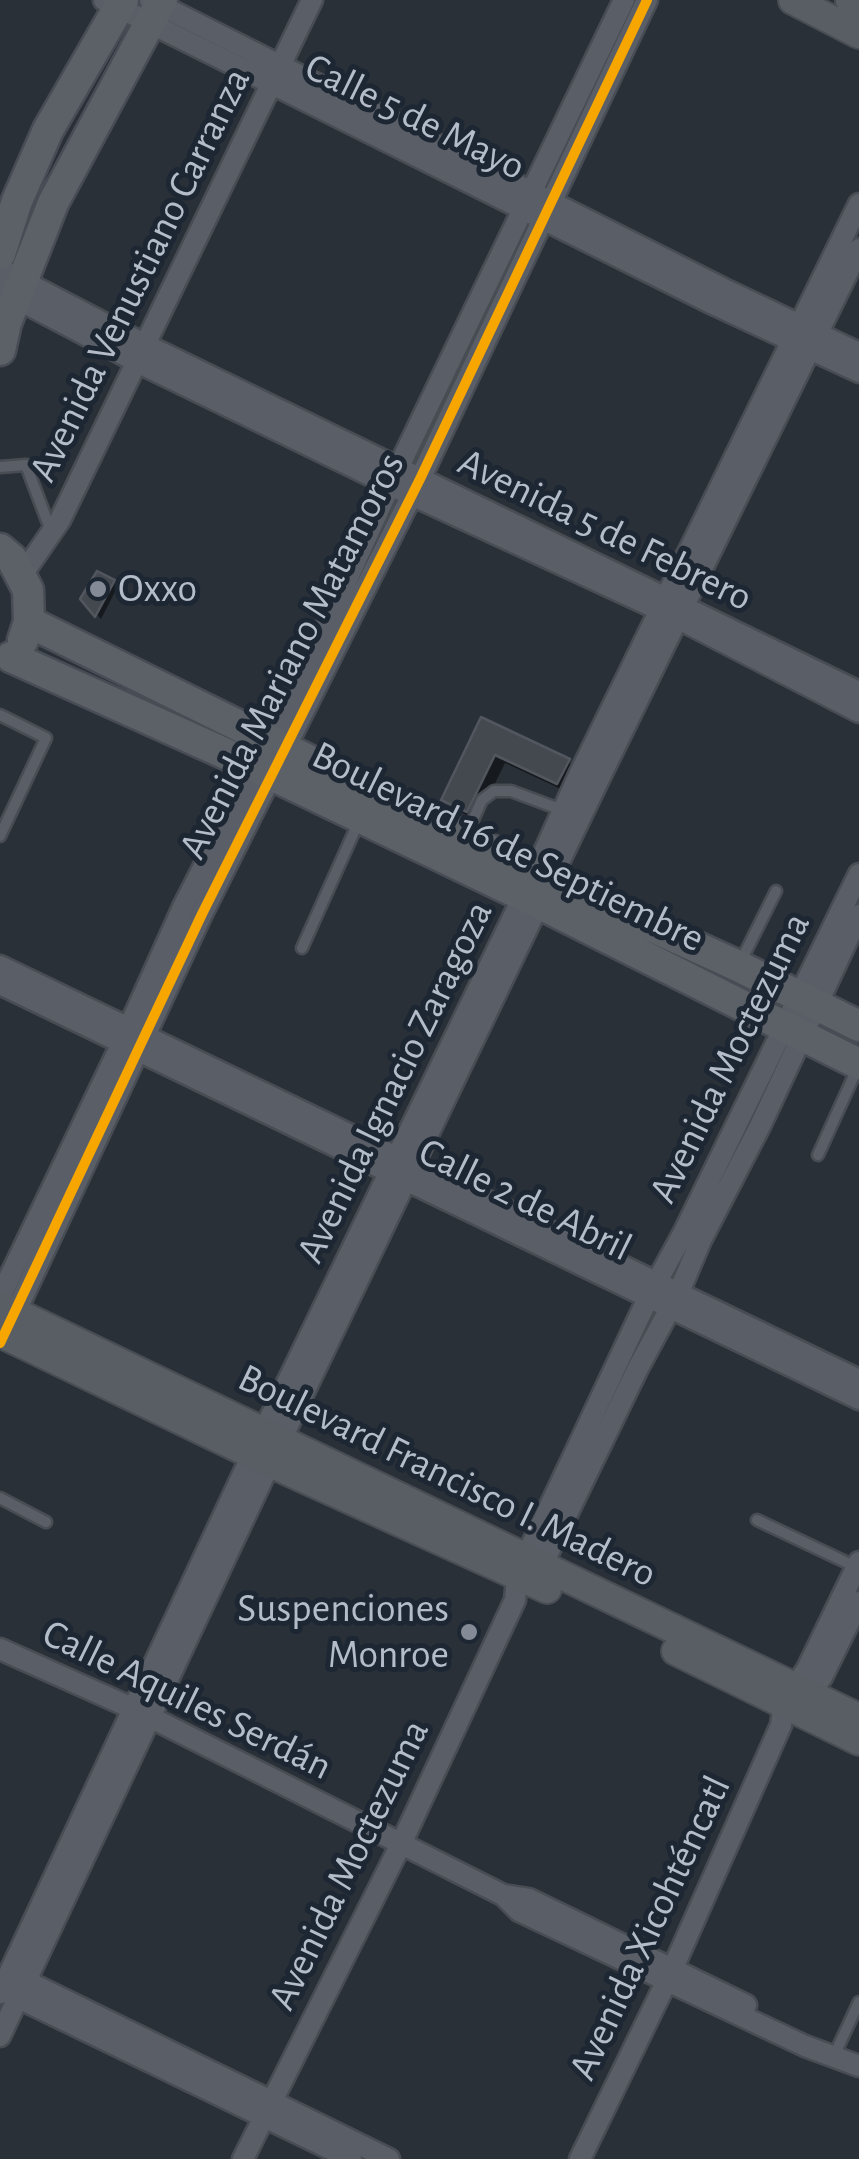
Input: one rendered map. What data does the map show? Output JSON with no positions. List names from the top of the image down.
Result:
{
  "streets": {
    "main road": ["Boulevard 16 de Septiembre", "Boulevard Francisco I. Madero"],
    "street": [
      "Calle 5 de Mayo",
      "Avenida Venustiano Carranza",
      "Avenida 5 de Febrero",
      "Avenida Mariano Matamoros",
      "Avenida Moctezuma",
      "Avenida Ignacio Zaragoza",
      "Calle 2 de Abril",
      "Calle Aquiles Serdán",
      "Avenida Xicohténcatl"
    ]
  },
  "crossings": [
    ["Calle 5 de Mayo", "Avenida Venustiano Carranza"],
    ["Calle 5 de Mayo", "Avenida Mariano Matamoros"],
    ["Calle 5 de Mayo", "Avenida Ignacio Zaragoza"],
    ["Avenida Venustiano Carranza", "Avenida 5 de Febrero"],
    ["Avenida 5 de Febrero", "Avenida Mariano Matamoros"],
    ["Avenida 5 de Febrero", "Avenida Ignacio Zaragoza"],
    ["Avenida Mariano Matamoros", "Boulevard 16 de Septiembre"],
    ["Avenida Mariano Matamoros", "Calle 2 de Abril"],
    ["Avenida Mariano Matamoros", "Boulevard Francisco I. Madero"],
    ["Boulevard 16 de Septiembre", "Avenida Moctezuma"],
    ["Boulevard 16 de Septiembre", "Avenida Ignacio Zaragoza"],
    ["Avenida Moctezuma", "Calle 2 de Abril"],
    ["Avenida Moctezuma", "Boulevard Francisco I. Madero"],
    ["Avenida Moctezuma", "Calle Aquiles Serdán"],
    ["Avenida Ignacio Zaragoza", "Calle 2 de Abril"],
    ["Avenida Ignacio Zaragoza", "Boulevard Francisco I. Madero"],
    ["Avenida Ignacio Zaragoza", "Calle Aquiles Serdán"],
    ["Boulevard Francisco I. Madero", "Avenida Xicohténcatl"],
    ["Calle Aquiles Serdán", "Avenida Xicohténcatl"]
  ],
  "places": ["Oxxo", "Suspenciones Monroe"]
}
